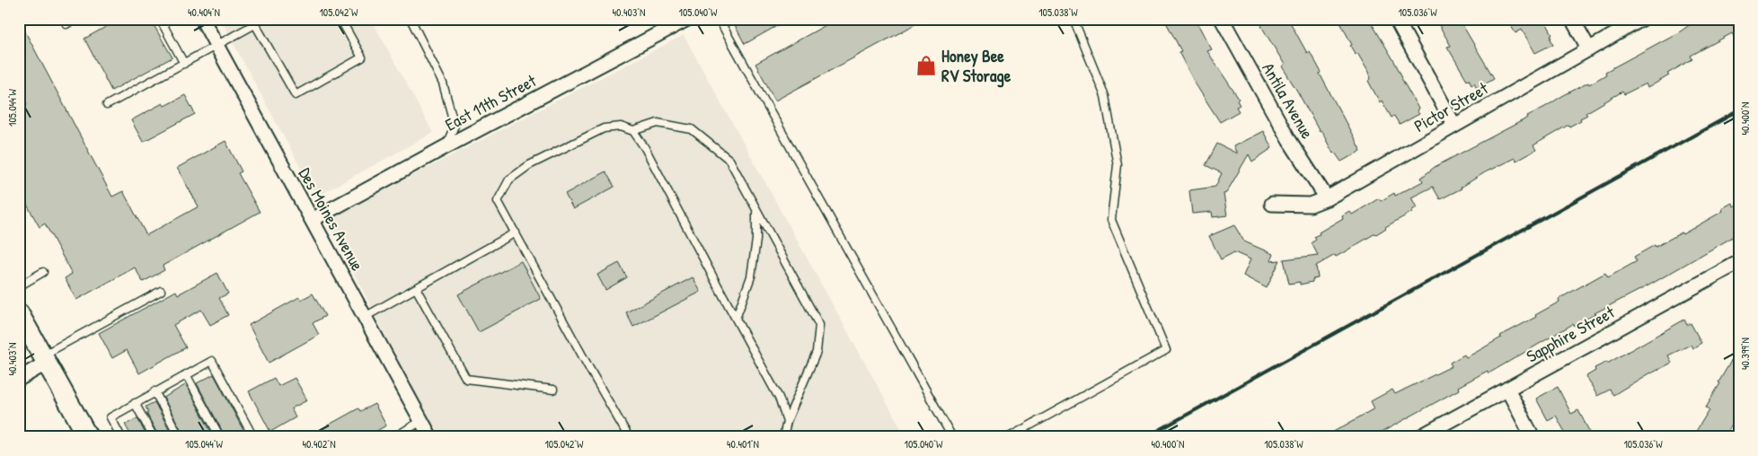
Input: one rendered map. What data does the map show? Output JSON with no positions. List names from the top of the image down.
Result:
{
  "streets": {
    "street": [
      "Antila Avenue",
      "East 11th Street",
      "Pictor Street",
      "Des Moines Avenue",
      "Sapphire Street"
    ]
  },
  "crossings": [
    ["Antila Avenue", "Pictor Street"],
    ["East 11th Street", "Des Moines Avenue"]
  ],
  "places": {
    "shop": ["Honey Bee RV Storage"]
  },
  "coordinates": [
    "40.404°N",
    "105.042°W",
    "40.403°N",
    "105.040°W",
    "105.038°W",
    "105.036°W",
    "105.044°W",
    "40.400°N",
    "40.399°N",
    "40.402°N",
    "40.401°N"
  ]
}
